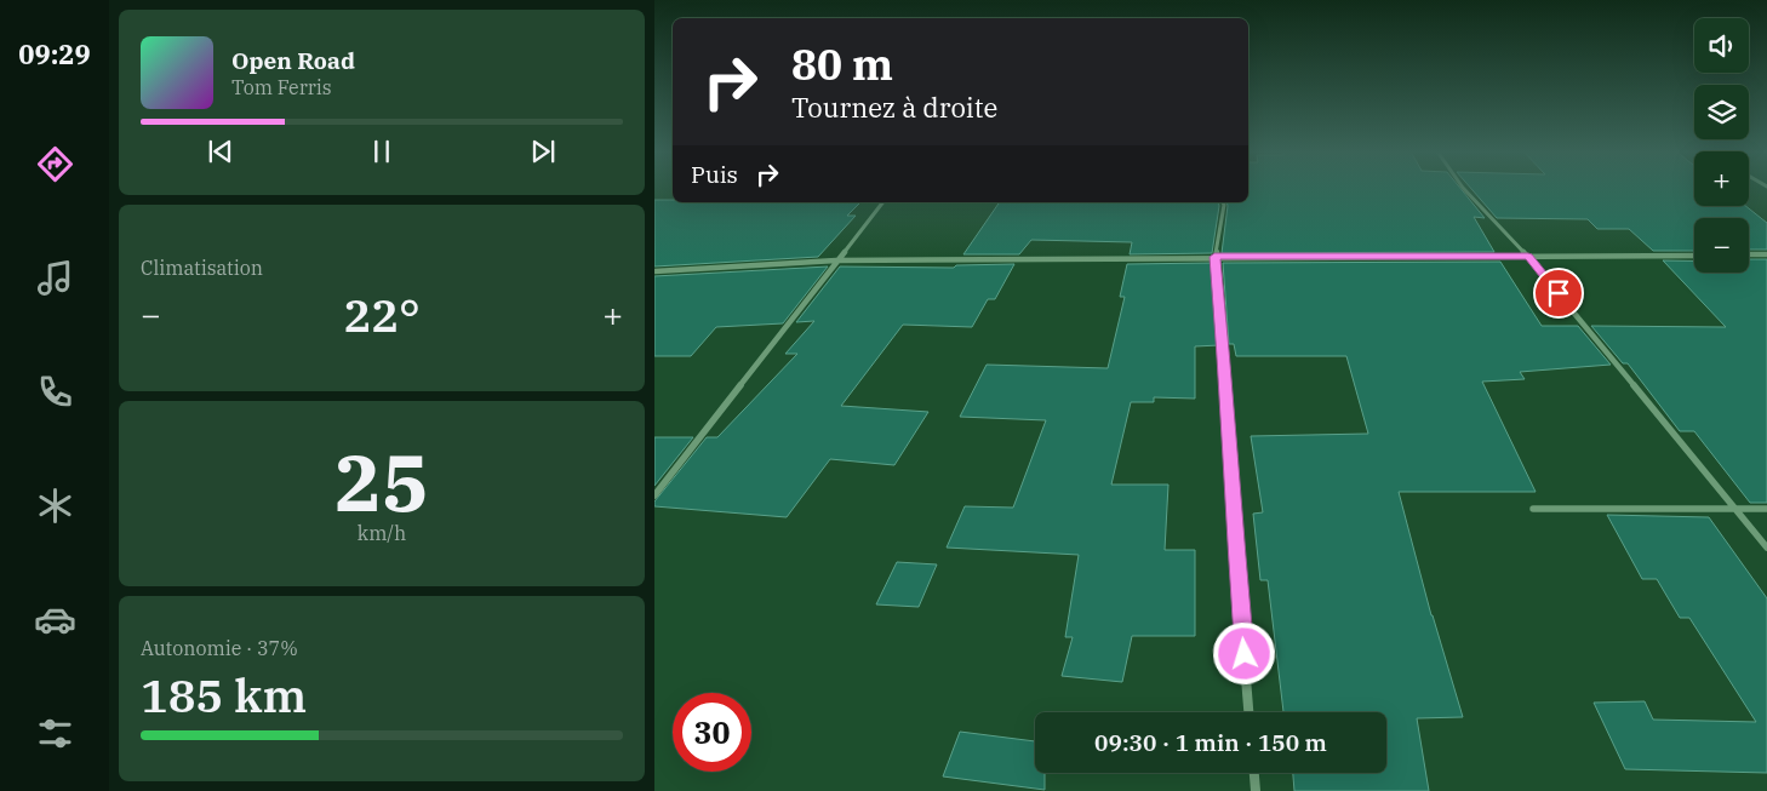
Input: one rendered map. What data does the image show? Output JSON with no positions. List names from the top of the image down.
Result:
{
  "page": {
    "tabs": "09:29",
    "map_buttons": ["+", "−"],
    "turn": ["80 m", "Tournez à droite"],
    "song": ["Open Road", "Tom Ferris"],
    "then": "Puis",
    "tile": [
      "Climatisation",
      ["25", "km/h"],
      ["Autonomie · 37%", "185 km"]
    ],
    "heat": ["−", "22°", "+"],
    "limit": "30",
    "trip": "09:30 · 1 min · 150 m"
  }
}
